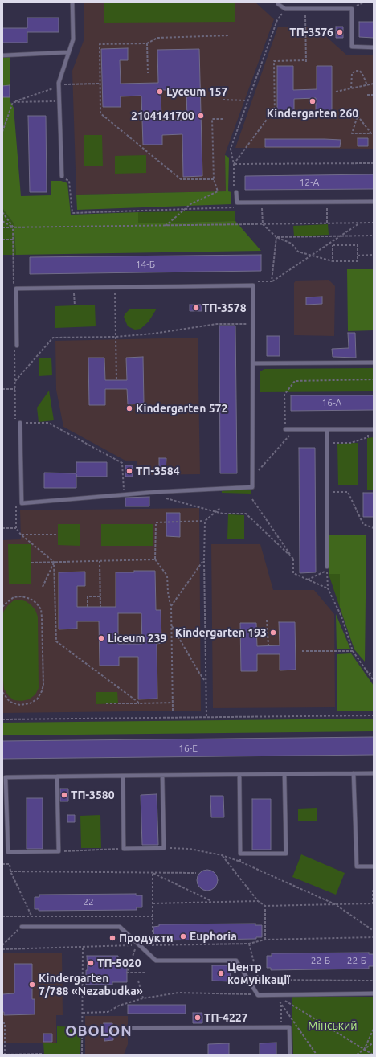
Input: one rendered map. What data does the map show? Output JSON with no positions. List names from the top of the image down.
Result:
{
  "districts": ["OBOLON"],
  "parks": ["Мінський"],
  "places": [
    "ТП-3576",
    "Lyceum 157",
    "Kindergarten 260",
    "2104141700",
    "ТП-3578",
    "Kindergarten 572",
    "ТП-3584",
    "Kindergarten 193",
    "Liceum 239",
    "ТП-3580",
    "Euphoria",
    "Продукти",
    "ТП-5020",
    "Центр комунікації",
    "Kindergarten 7/788 «Nezabudka»",
    "ТП-4227"
  ],
  "house_numbers": [
    "12-А",
    "14-Б",
    "16-А",
    "16-Е",
    "22",
    "22-Б",
    "22-Б"
  ]
}
